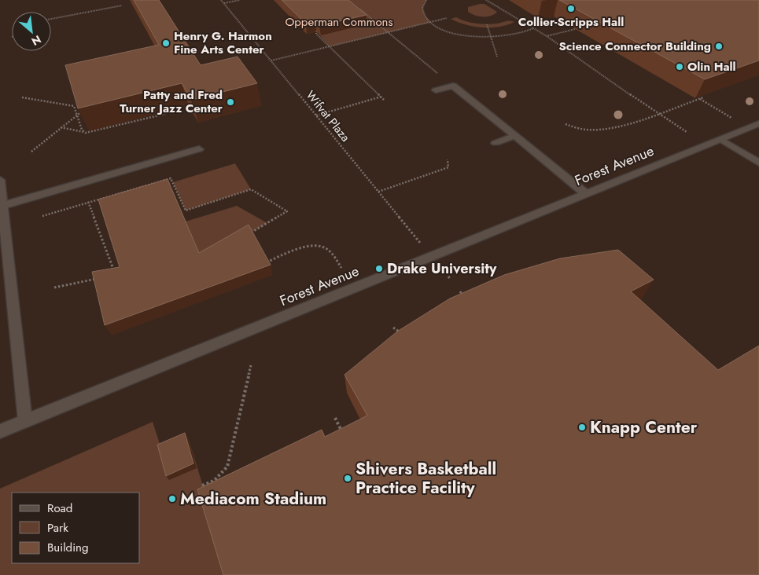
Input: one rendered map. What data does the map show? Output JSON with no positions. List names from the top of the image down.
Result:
{
  "streets": {
    "main road": ["Forest Avenue"],
    "path": ["Wifvat Plaza"]
  },
  "parks": ["Opperman Commons"],
  "places": [
    "Collier-Scripps Hall",
    "Henry G. Harmon Fine Arts Center",
    "Science Connector Building",
    "Olin Hall",
    "Patty and Fred Turner Jazz Center",
    "Drake University",
    "Knapp Center",
    "Shivers Basketball Practice Facility",
    "Mediacom Stadium"
  ],
  "legend": ["Road", "Park", "Building"],
  "north": "bottom right"
}
